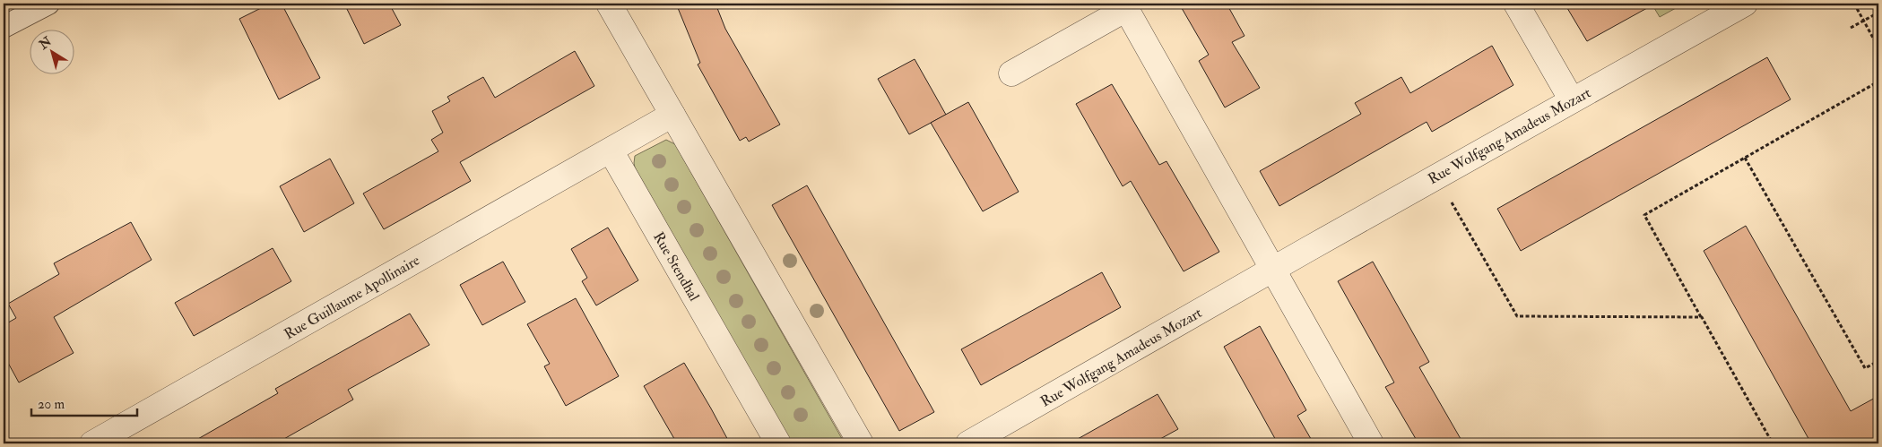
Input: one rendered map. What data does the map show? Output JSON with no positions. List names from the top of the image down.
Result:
{
  "streets": {
    "street": ["Rue Wolfgang Amadeus Mozart", "Rue Stendhal", "Rue Guillaume Apollinaire"]
  },
  "crossings": [
    ["Rue Stendhal", "Rue Guillaume Apollinaire"]
  ],
  "scale_bar": "20 m",
  "north": "top left"
}
